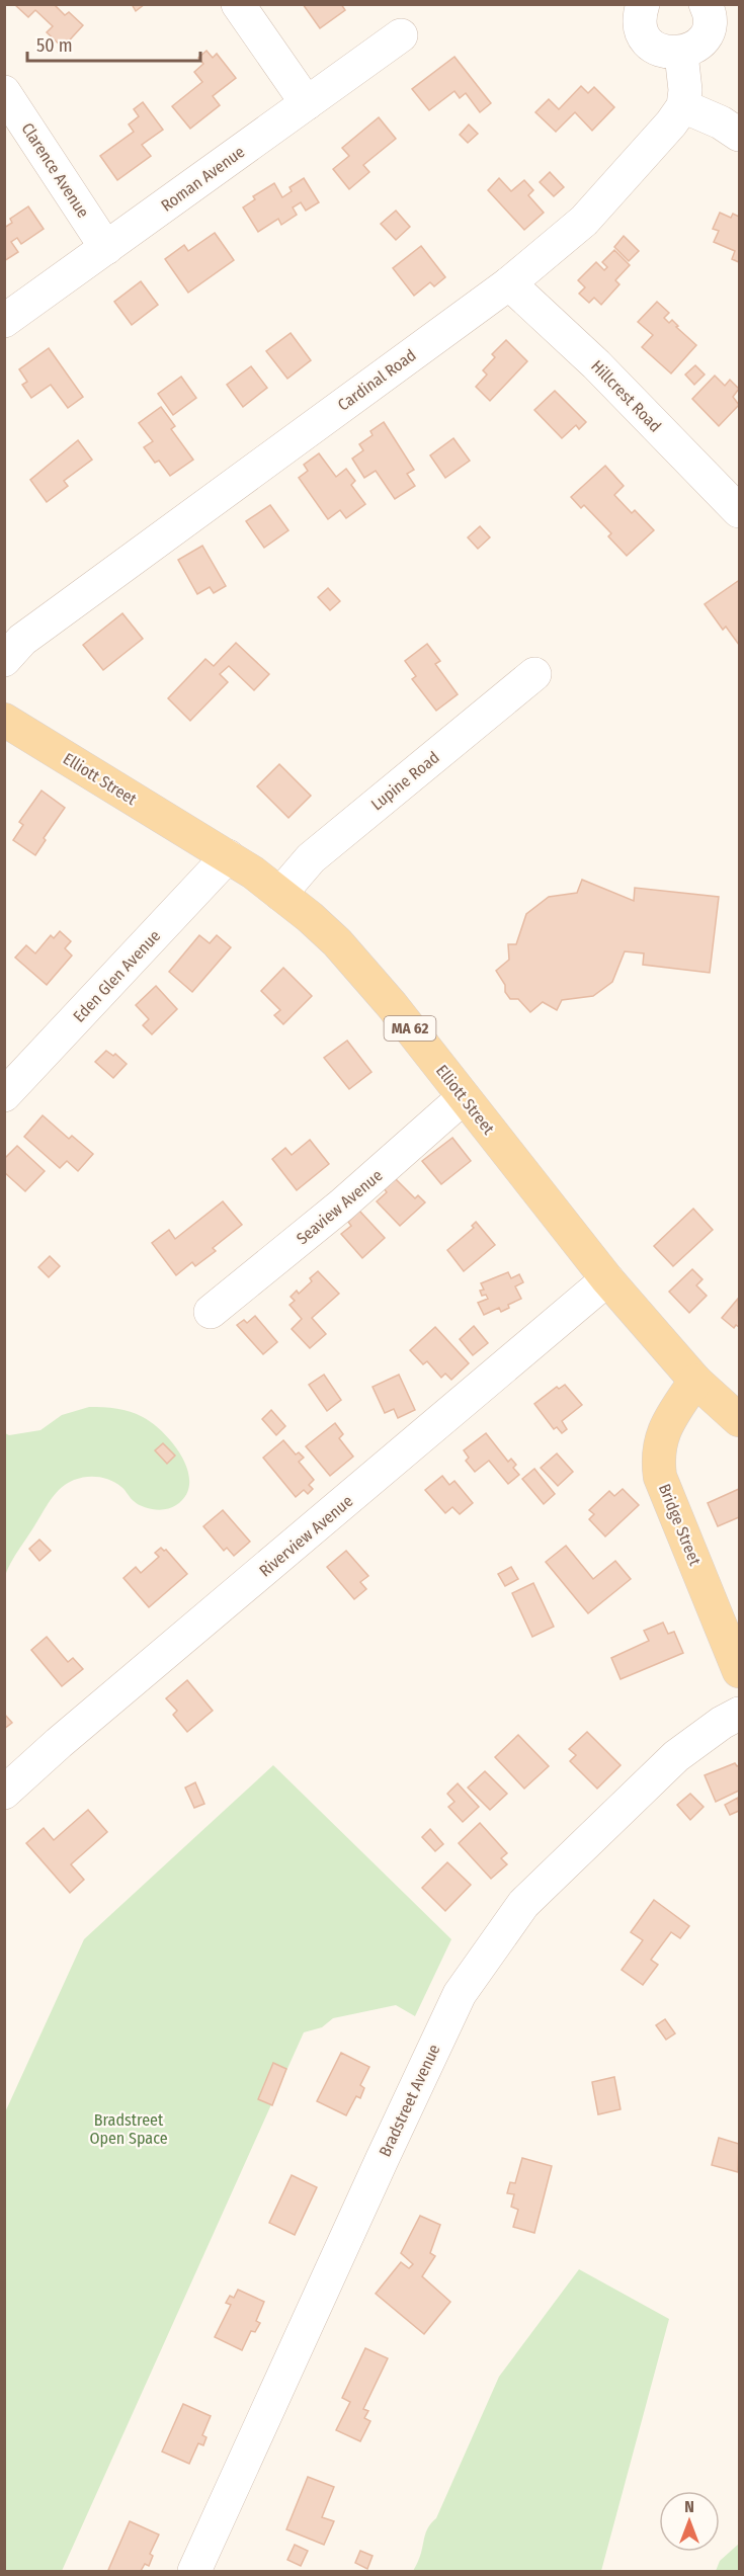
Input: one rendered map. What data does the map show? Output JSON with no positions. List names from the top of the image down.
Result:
{
  "streets": {
    "main road": ["Elliott Street", "MA 62", "Bridge Street"],
    "street": [
      "Clarence Avenue",
      "Roman Avenue",
      "Cardinal Road",
      "Hillcrest Road",
      "Lupine Road",
      "Eden Glen Avenue",
      "Seaview Avenue",
      "Riverview Avenue",
      "Bradstreet Avenue"
    ]
  },
  "crossings": [
    ["Clarence Avenue", "Roman Avenue"],
    ["Cardinal Road", "Hillcrest Road"],
    ["Elliott Street", "Lupine Road"],
    ["Elliott Street", "Eden Glen Avenue"],
    ["Elliott Street", "Seaview Avenue"],
    ["Elliott Street", "Bridge Street"],
    ["Elliott Street", "Riverview Avenue"]
  ],
  "parks": ["Bradstreet Open Space"],
  "scale_bar": "50 m",
  "north": "top"
}
